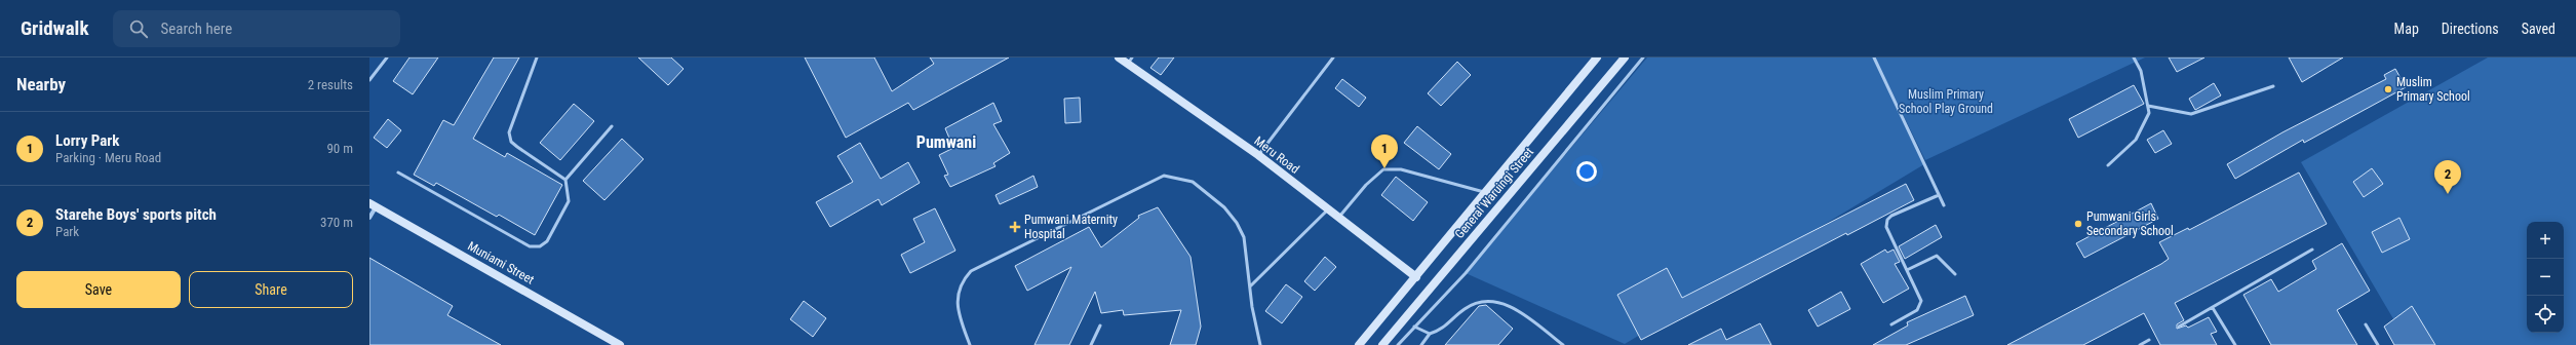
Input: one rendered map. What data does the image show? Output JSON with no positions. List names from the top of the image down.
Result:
{
  "streets": {
    "main road": ["Meru Road", "General Waruingi Street", "Muniami Street"]
  },
  "crossings": [
    ["Meru Road", "General Waruingi Street"]
  ],
  "districts": ["Pumwani"],
  "parks": ["Muslim Primary School Play Ground"],
  "places": {
    "other": ["Muslim Primary School", "Pumwani Girls Secondary School"],
    "health": ["Pumwani Maternity Hospital"]
  },
  "page": {
    "header": "Gridwalk",
    "search": "Search here",
    "nav": ["Map", "Directions", "Saved"],
    "heading": ["Nearby", "2 results"],
    "list": [
      {
        "mark": "1",
        "name": "Lorry Park",
        "note": "Parking · Meru Road",
        "value": "90 m"
      },
      {
        "mark": "2",
        "name": "Starehe Boys' sports pitch",
        "note": "Park",
        "value": "370 m"
      }
    ],
    "pins": ["1", "2"],
    "map_buttons": ["+", "−"],
    "buttons": ["Save", "Share"]
  }
}
